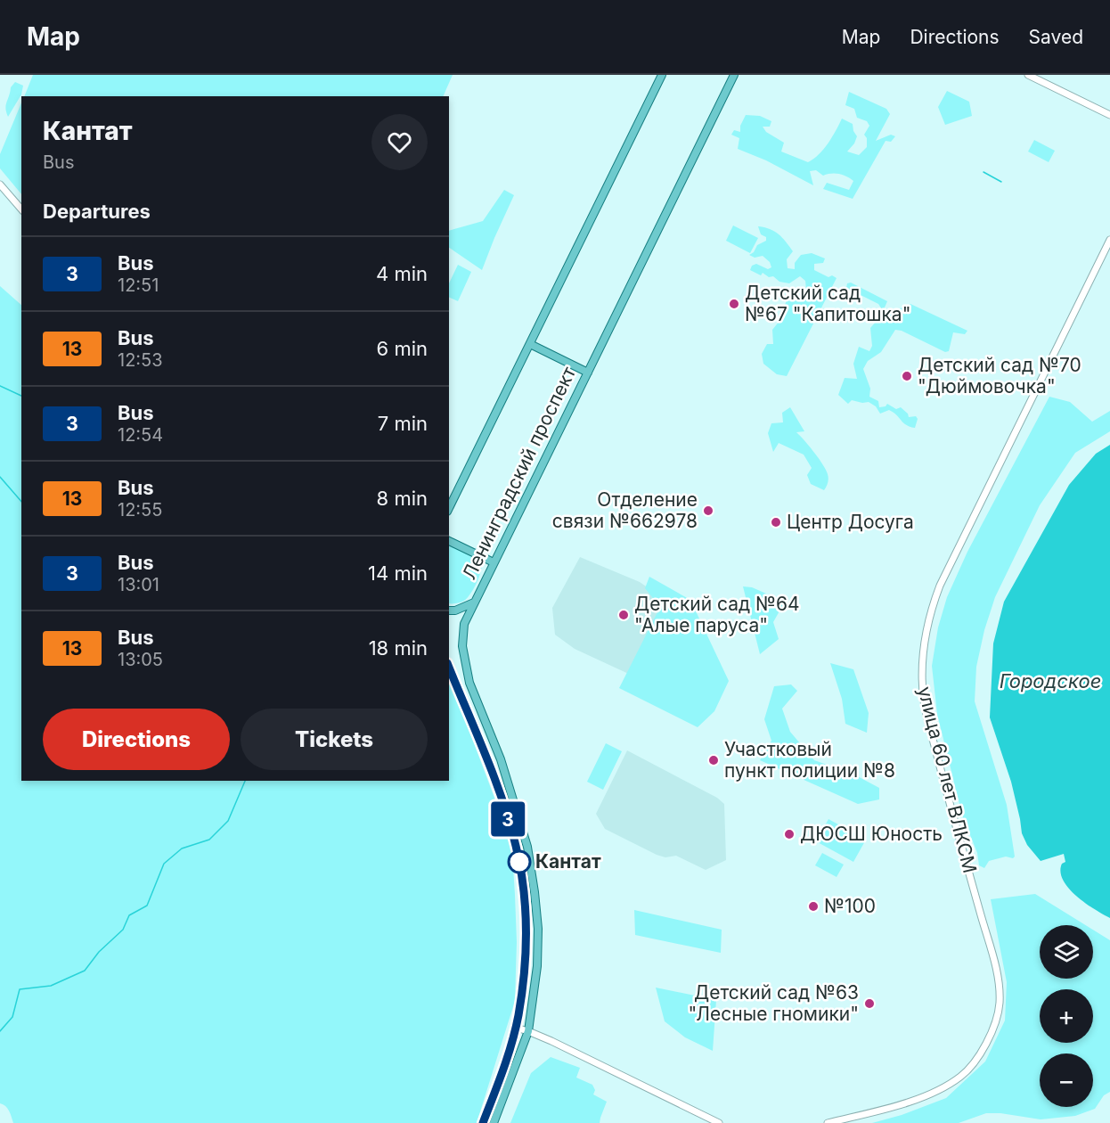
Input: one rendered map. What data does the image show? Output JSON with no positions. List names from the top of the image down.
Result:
{
  "streets": {
    "main road": ["Ленинградский проспект"],
    "street": ["улица 60 лет ВЛКСМ"]
  },
  "water": ["Городское"],
  "places": [
    "Детский сад №67 \"Капитошка\"",
    "Детский сад №70 \"Дюймовочка\"",
    "Отделение связи №662978",
    "Центр Досуга",
    "Детский сад №64 \"Алые паруса\"",
    "Участковый пункт полиции №8",
    "ДЮСШ Юность",
    "Кантат",
    "№100",
    "Детский сад №63 \"Лесные гномики\""
  ],
  "lines": ["bus line 3"],
  "page": {
    "header": "Map",
    "nav": ["Map", "Directions", "Saved"],
    "on_map": "3",
    "heading": [
      ["Кантат", "Bus"],
      "Departures"
    ],
    "list": [
      {
        "mark": "3",
        "name": "Bus",
        "note": "12:51",
        "value": "4 min"
      },
      {
        "mark": "13",
        "name": "Bus",
        "note": "12:53",
        "value": "6 min"
      },
      {
        "mark": "3",
        "name": "Bus",
        "note": "12:54",
        "value": "7 min"
      },
      {
        "mark": "13",
        "name": "Bus",
        "note": "12:55",
        "value": "8 min"
      },
      {
        "mark": "3",
        "name": "Bus",
        "note": "13:01",
        "value": "14 min"
      },
      {
        "mark": "13",
        "name": "Bus",
        "note": "13:05",
        "value": "18 min"
      }
    ],
    "buttons": ["Directions", "Tickets"],
    "map_buttons": ["+", "−"]
  }
}
